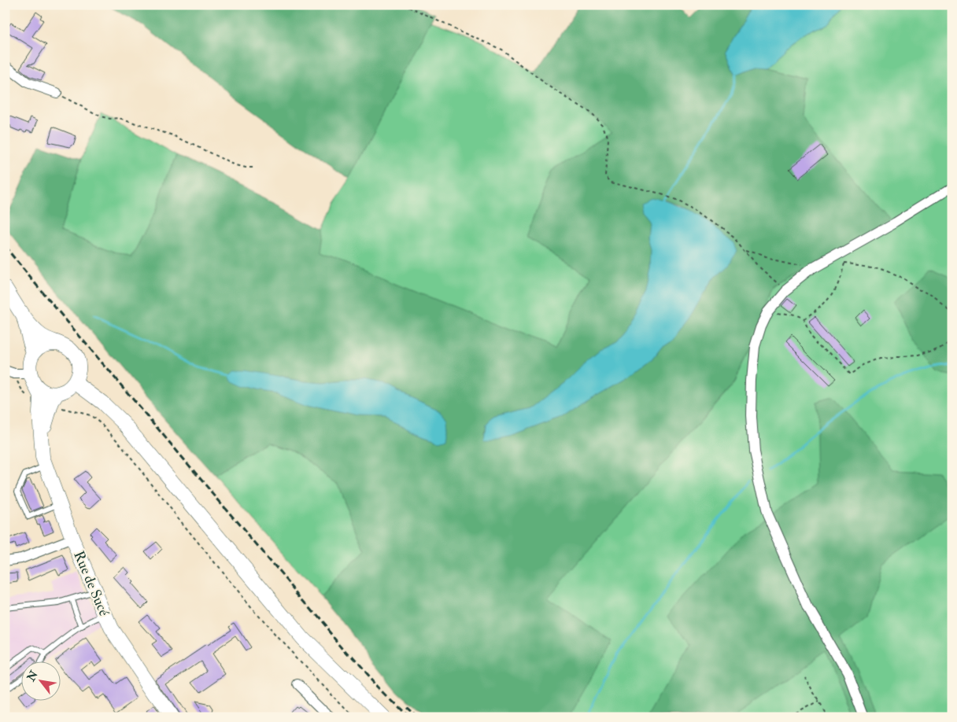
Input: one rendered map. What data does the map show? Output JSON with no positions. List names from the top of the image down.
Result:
{
  "streets": {
    "main road": ["Rue de Sucé"]
  },
  "north": "top left"
}
